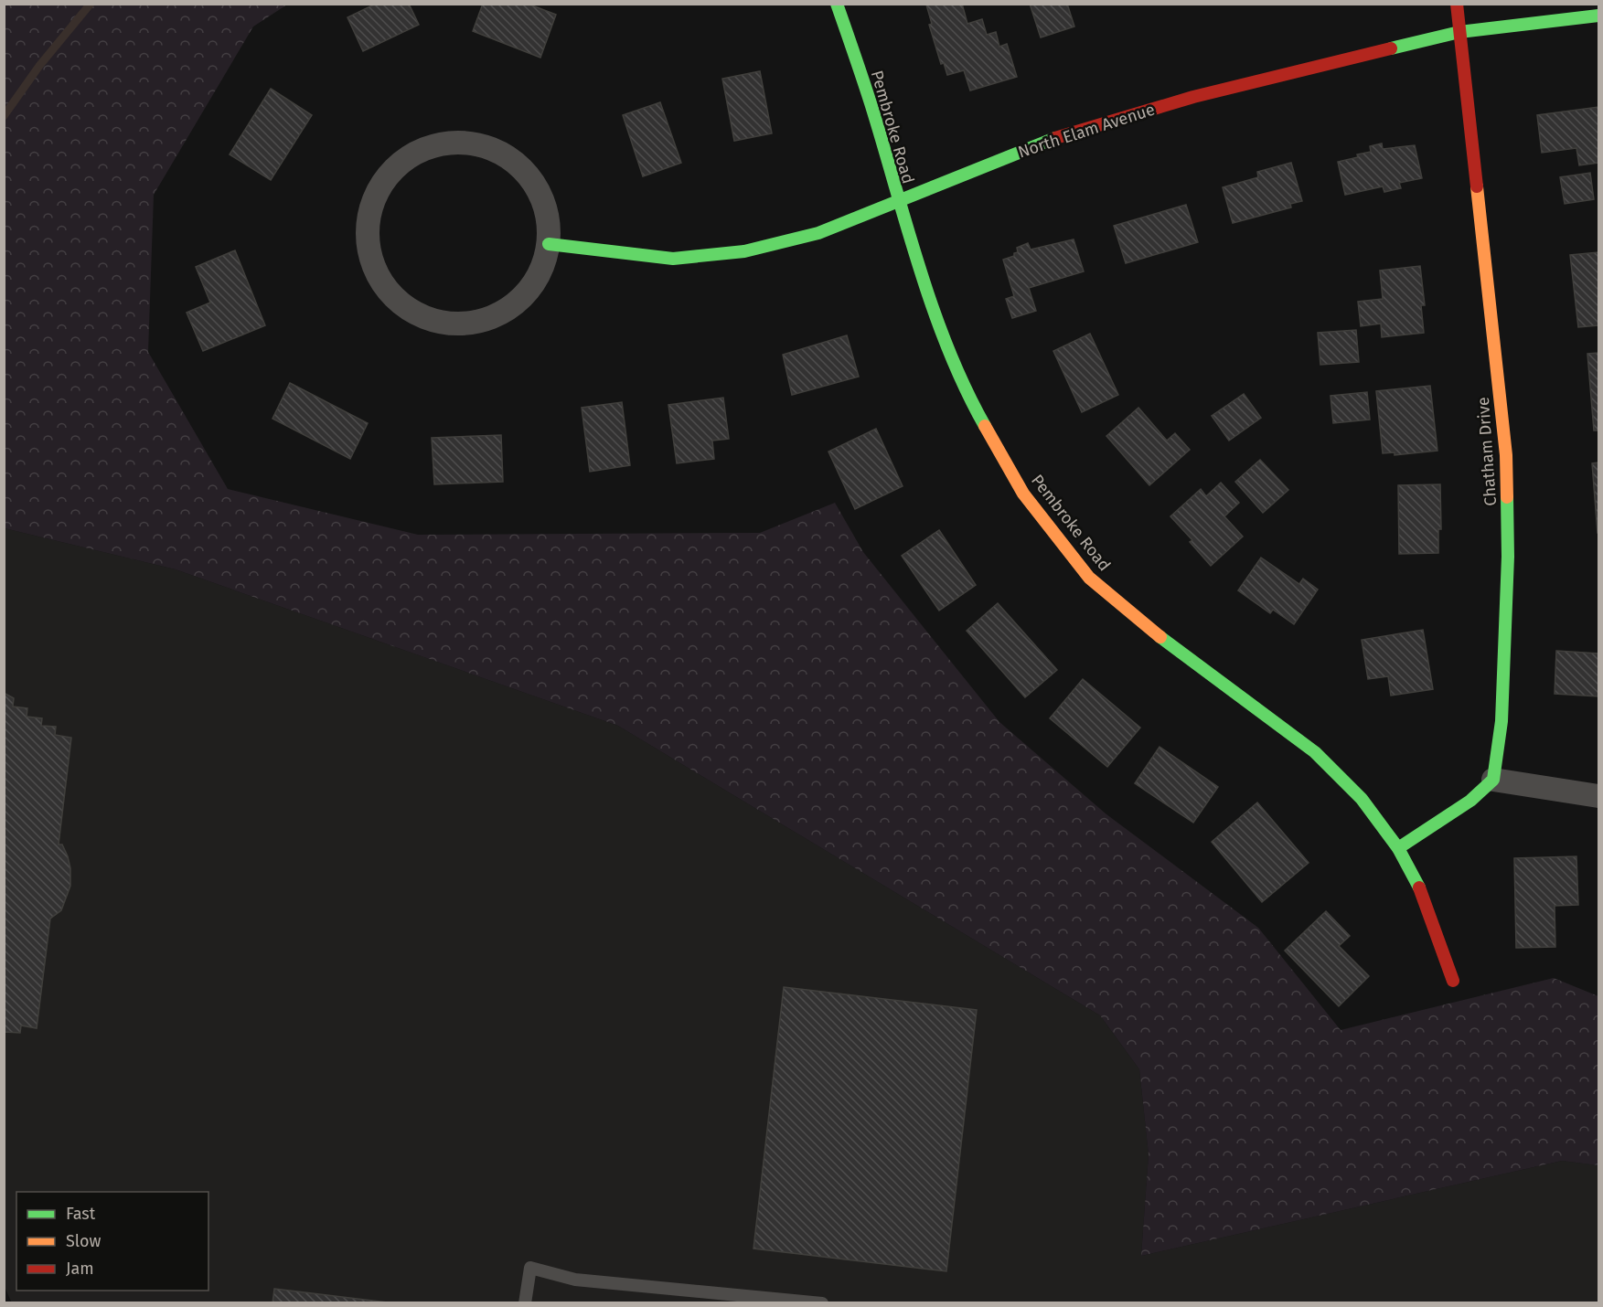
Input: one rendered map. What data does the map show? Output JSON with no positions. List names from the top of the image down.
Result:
{
  "streets": {
    "street": ["Pembroke Road", "North Elam Avenue", "Chatham Drive"]
  },
  "crossings": [
    ["Pembroke Road", "North Elam Avenue"],
    ["North Elam Avenue", "Chatham Drive"]
  ],
  "legend": ["Fast", "Slow", "Jam"]
}
